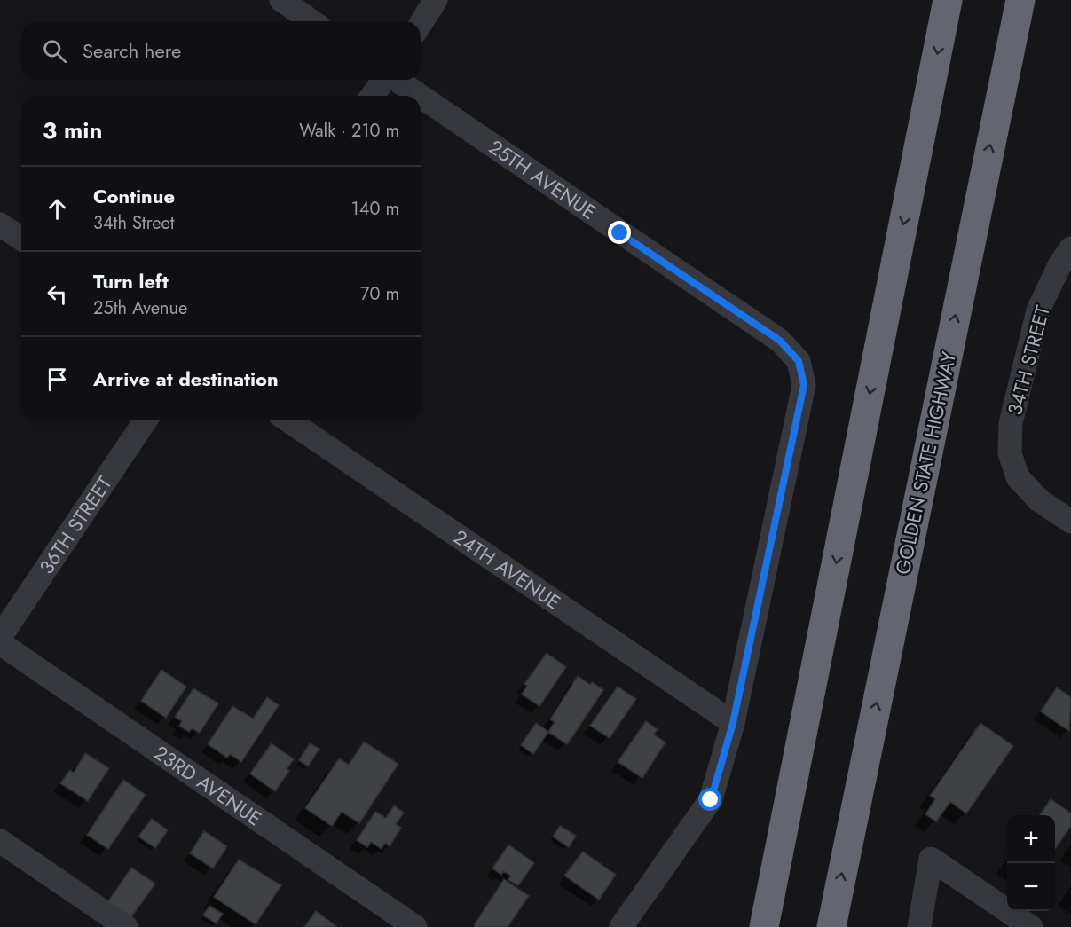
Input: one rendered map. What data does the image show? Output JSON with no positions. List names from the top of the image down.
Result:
{
  "streets": {
    "highway": ["GOLDEN STATE HIGHWAY"],
    "street": [
      "25TH AVENUE",
      "34TH STREET",
      "36TH STREET",
      "24TH AVENUE",
      "23RD AVENUE"
    ]
  },
  "crossings": [
    ["25TH AVENUE", "24TH AVENUE"]
  ],
  "page": {
    "search": "Search here",
    "heading": ["3 min", "Walk · 210 m"],
    "list": [
      ["Continue", "34th Street", "140 m"],
      ["Turn left", "25th Avenue", "70 m"],
      "Arrive at destination"
    ],
    "map_buttons": ["+", "−"]
  }
}
